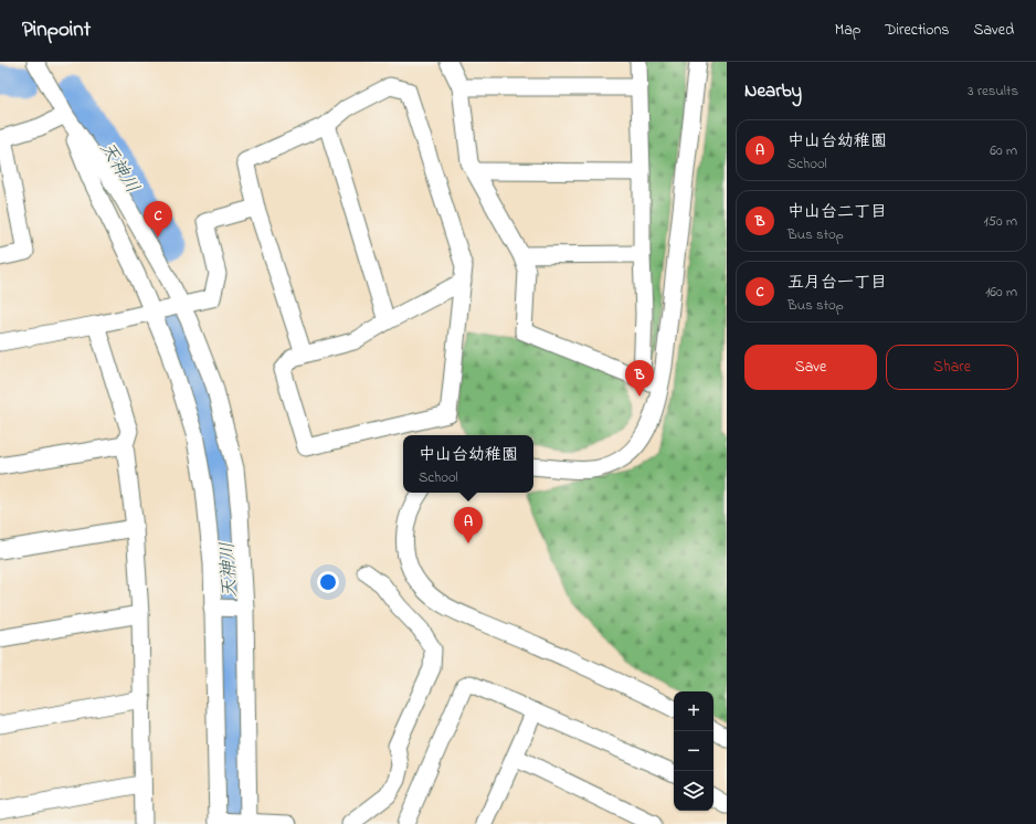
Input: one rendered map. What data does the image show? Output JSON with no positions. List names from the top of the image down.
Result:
{
  "water": ["天神川"],
  "page": {
    "header": "Pinpoint",
    "nav": ["Map", "Directions", "Saved"],
    "heading": ["Nearby", "3 results"],
    "list": [
      {
        "mark": "A",
        "name": "中山台幼稚園",
        "note": "School",
        "value": "60 m"
      },
      {
        "mark": "B",
        "name": "中山台二丁目",
        "note": "Bus stop",
        "value": "150 m"
      },
      {
        "mark": "C",
        "name": "五月台一丁目",
        "note": "Bus stop",
        "value": "160 m"
      }
    ],
    "pins": ["C", "B", "A"],
    "buttons": ["Save", "Share"],
    "popup": ["中山台幼稚園", "School"],
    "map_buttons": ["+", "−"]
  }
}
